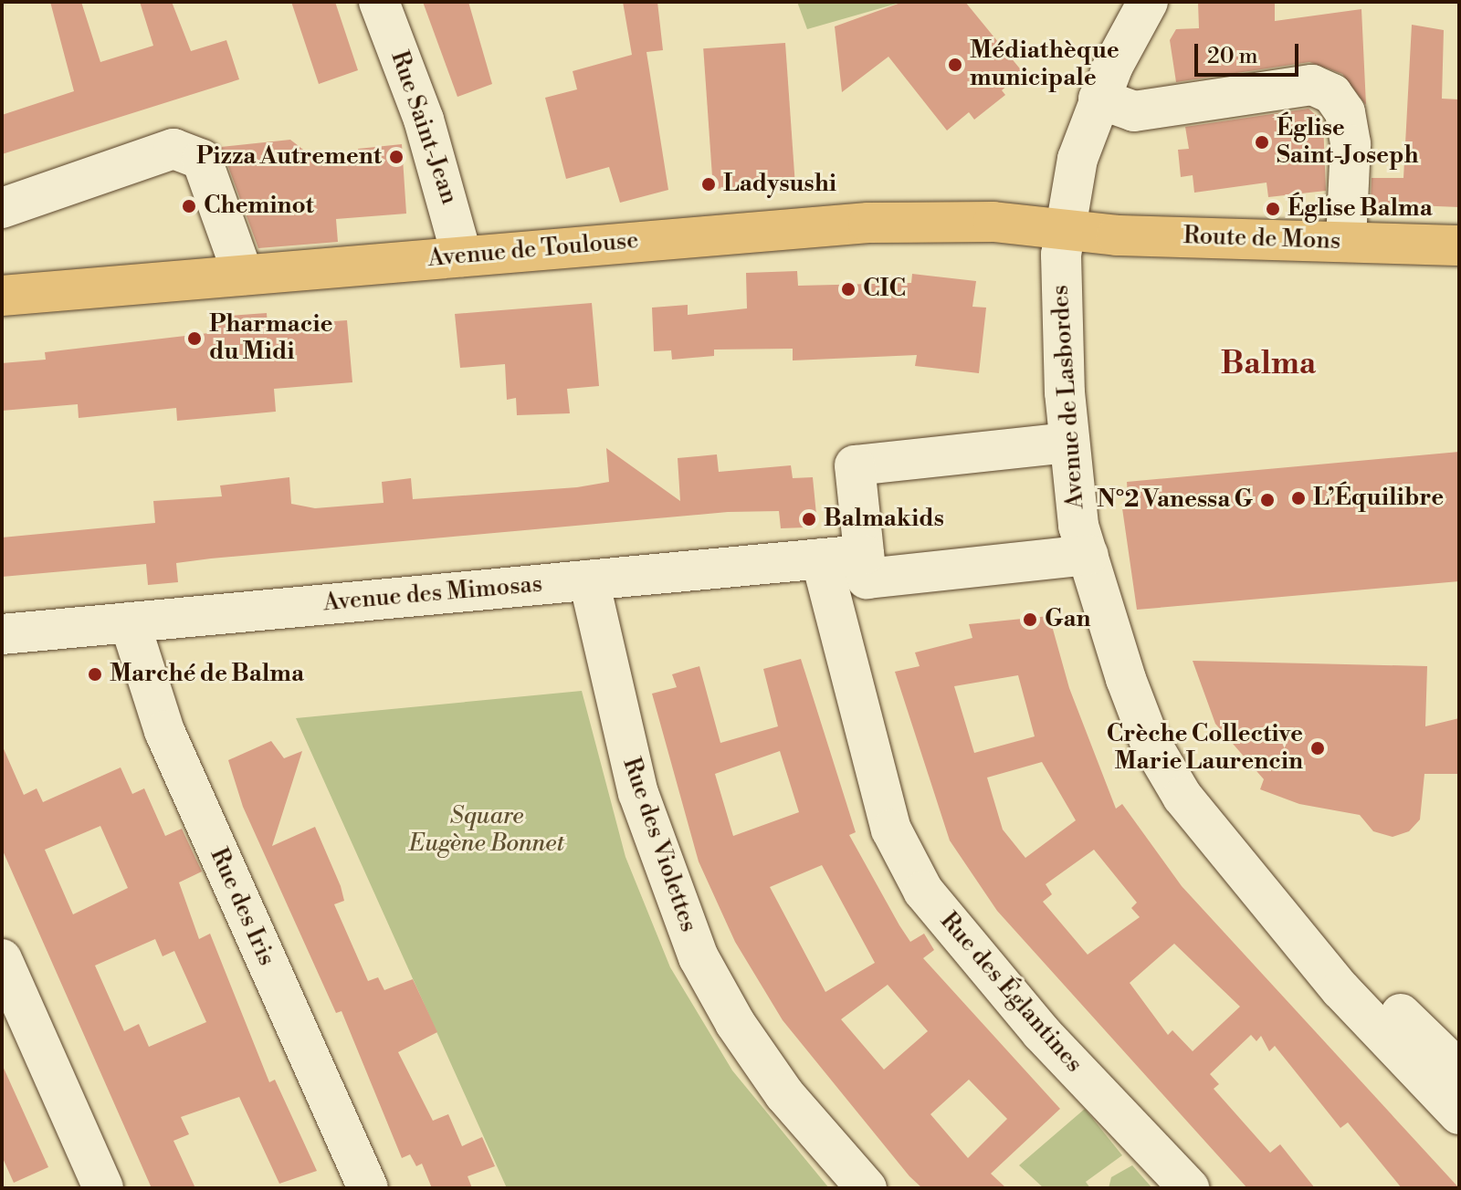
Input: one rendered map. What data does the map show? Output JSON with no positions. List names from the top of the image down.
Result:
{
  "streets": {
    "main road": ["Route de Mons", "Avenue de Toulouse"],
    "street": [
      "Rue Saint-Jean",
      "Avenue de Lasbordes",
      "Avenue des Mimosas",
      "Rue des Violettes",
      "Rue des Iris",
      "Rue des Églantines"
    ]
  },
  "crossings": [
    ["Rue Saint-Jean", "Avenue de Toulouse"],
    ["Route de Mons", "Avenue de Toulouse"],
    ["Route de Mons", "Avenue de Lasbordes"],
    ["Avenue de Toulouse", "Avenue de Lasbordes"],
    ["Avenue des Mimosas", "Rue des Violettes"],
    ["Avenue des Mimosas", "Rue des Iris"],
    ["Avenue des Mimosas", "Rue des Églantines"]
  ],
  "districts": ["Balma"],
  "parks": ["Square Eugène Bonnet"],
  "places": [
    "Médiathèque municipale",
    "Église Saint-Joseph",
    "Pizza Autrement",
    "Ladysushi",
    "Cheminot",
    "Église Balma",
    "CIC",
    "Pharmacie du Midi",
    "L’Équilibre",
    "N°2 Vanessa G",
    "Balmakids",
    "Gan",
    "Marché de Balma",
    "Crèche Collective Marie Laurencin"
  ],
  "scale_bar": "20 m"
}
